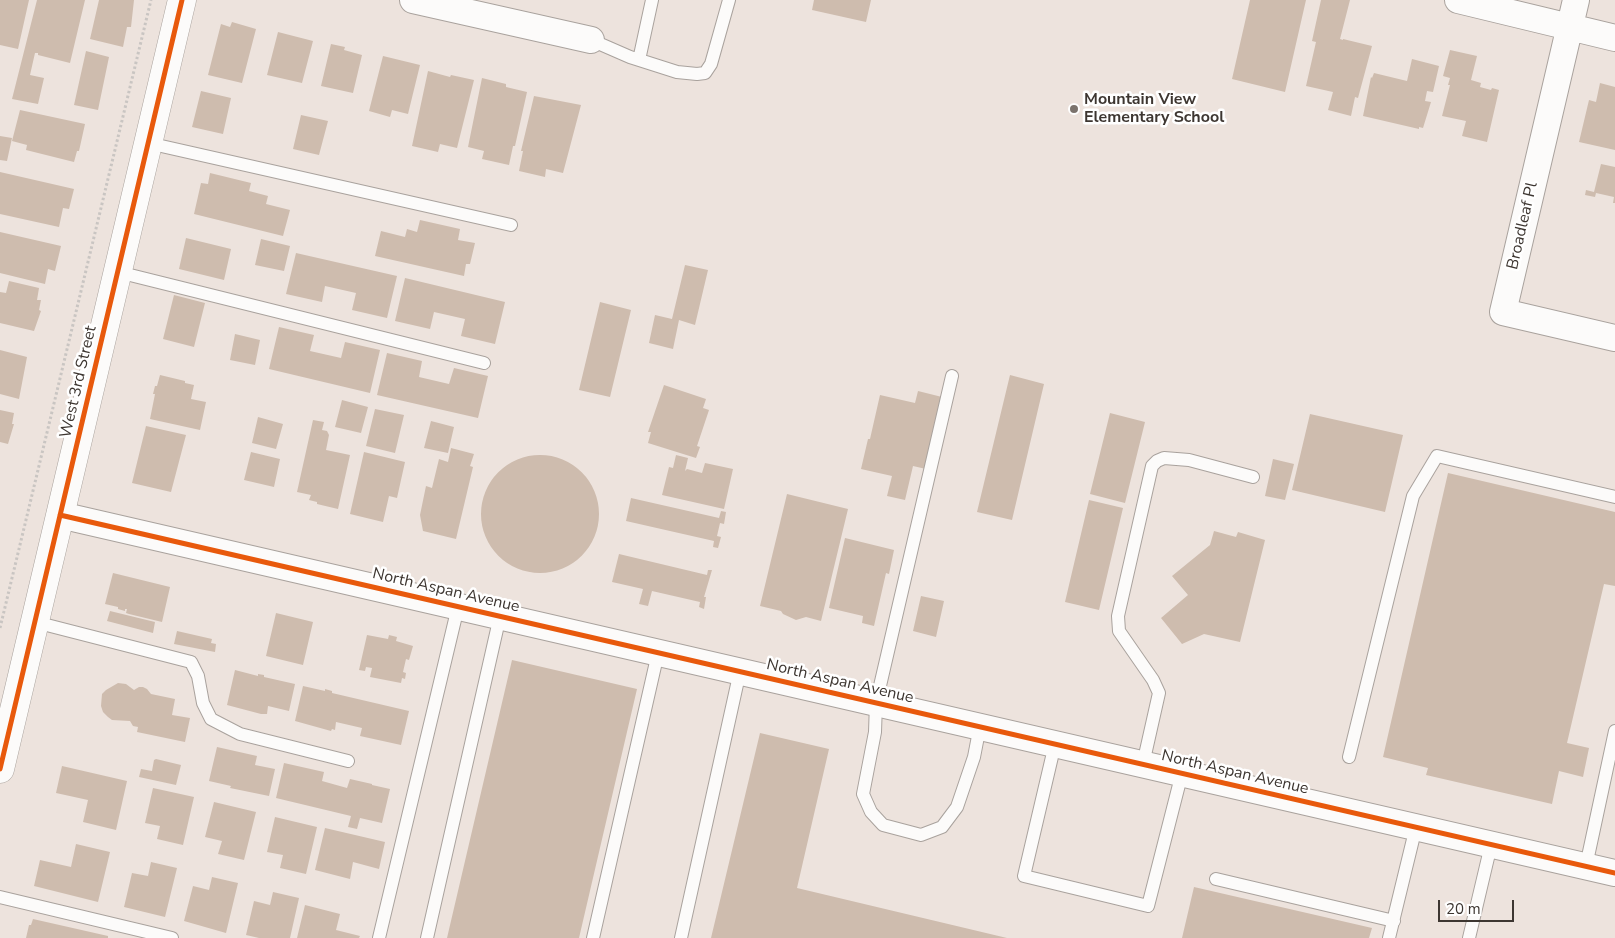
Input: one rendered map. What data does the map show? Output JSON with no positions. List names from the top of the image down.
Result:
{
  "streets": {
    "street": ["Broadleaf Pl", "West 3rd Street", "North Aspan Avenue"]
  },
  "crossings": [
    ["West 3rd Street", "North Aspan Avenue"]
  ],
  "places": ["Mountain View Elementary School"],
  "scale_bar": "20 m"
}
